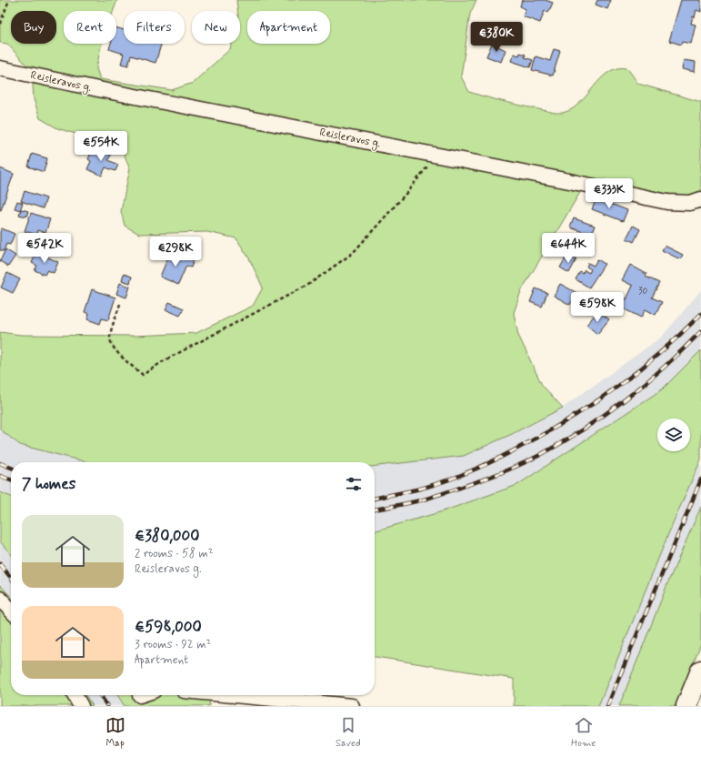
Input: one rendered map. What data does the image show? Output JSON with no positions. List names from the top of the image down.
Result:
{
  "streets": {
    "street": ["Reisleravos g."]
  },
  "house_numbers": ["30"],
  "page": {
    "chip": [
      "Buy",
      "Rent",
      "Filters",
      "New",
      "Apartment"
    ],
    "price": [
      "€380K",
      "€554K",
      "€333K",
      "€542K",
      "€644K",
      "€298K",
      "€598K"
    ],
    "heading": "7 homes",
    "list": [
      {
        "name": "€380,000",
        "note": "2 rooms · 58 m² · Reisleravos g."
      },
      {
        "name": "€598,000",
        "note": "3 rooms · 92 m² · Apartment"
      }
    ],
    "tabs": ["Map", "Saved", "Home"]
  }
}
